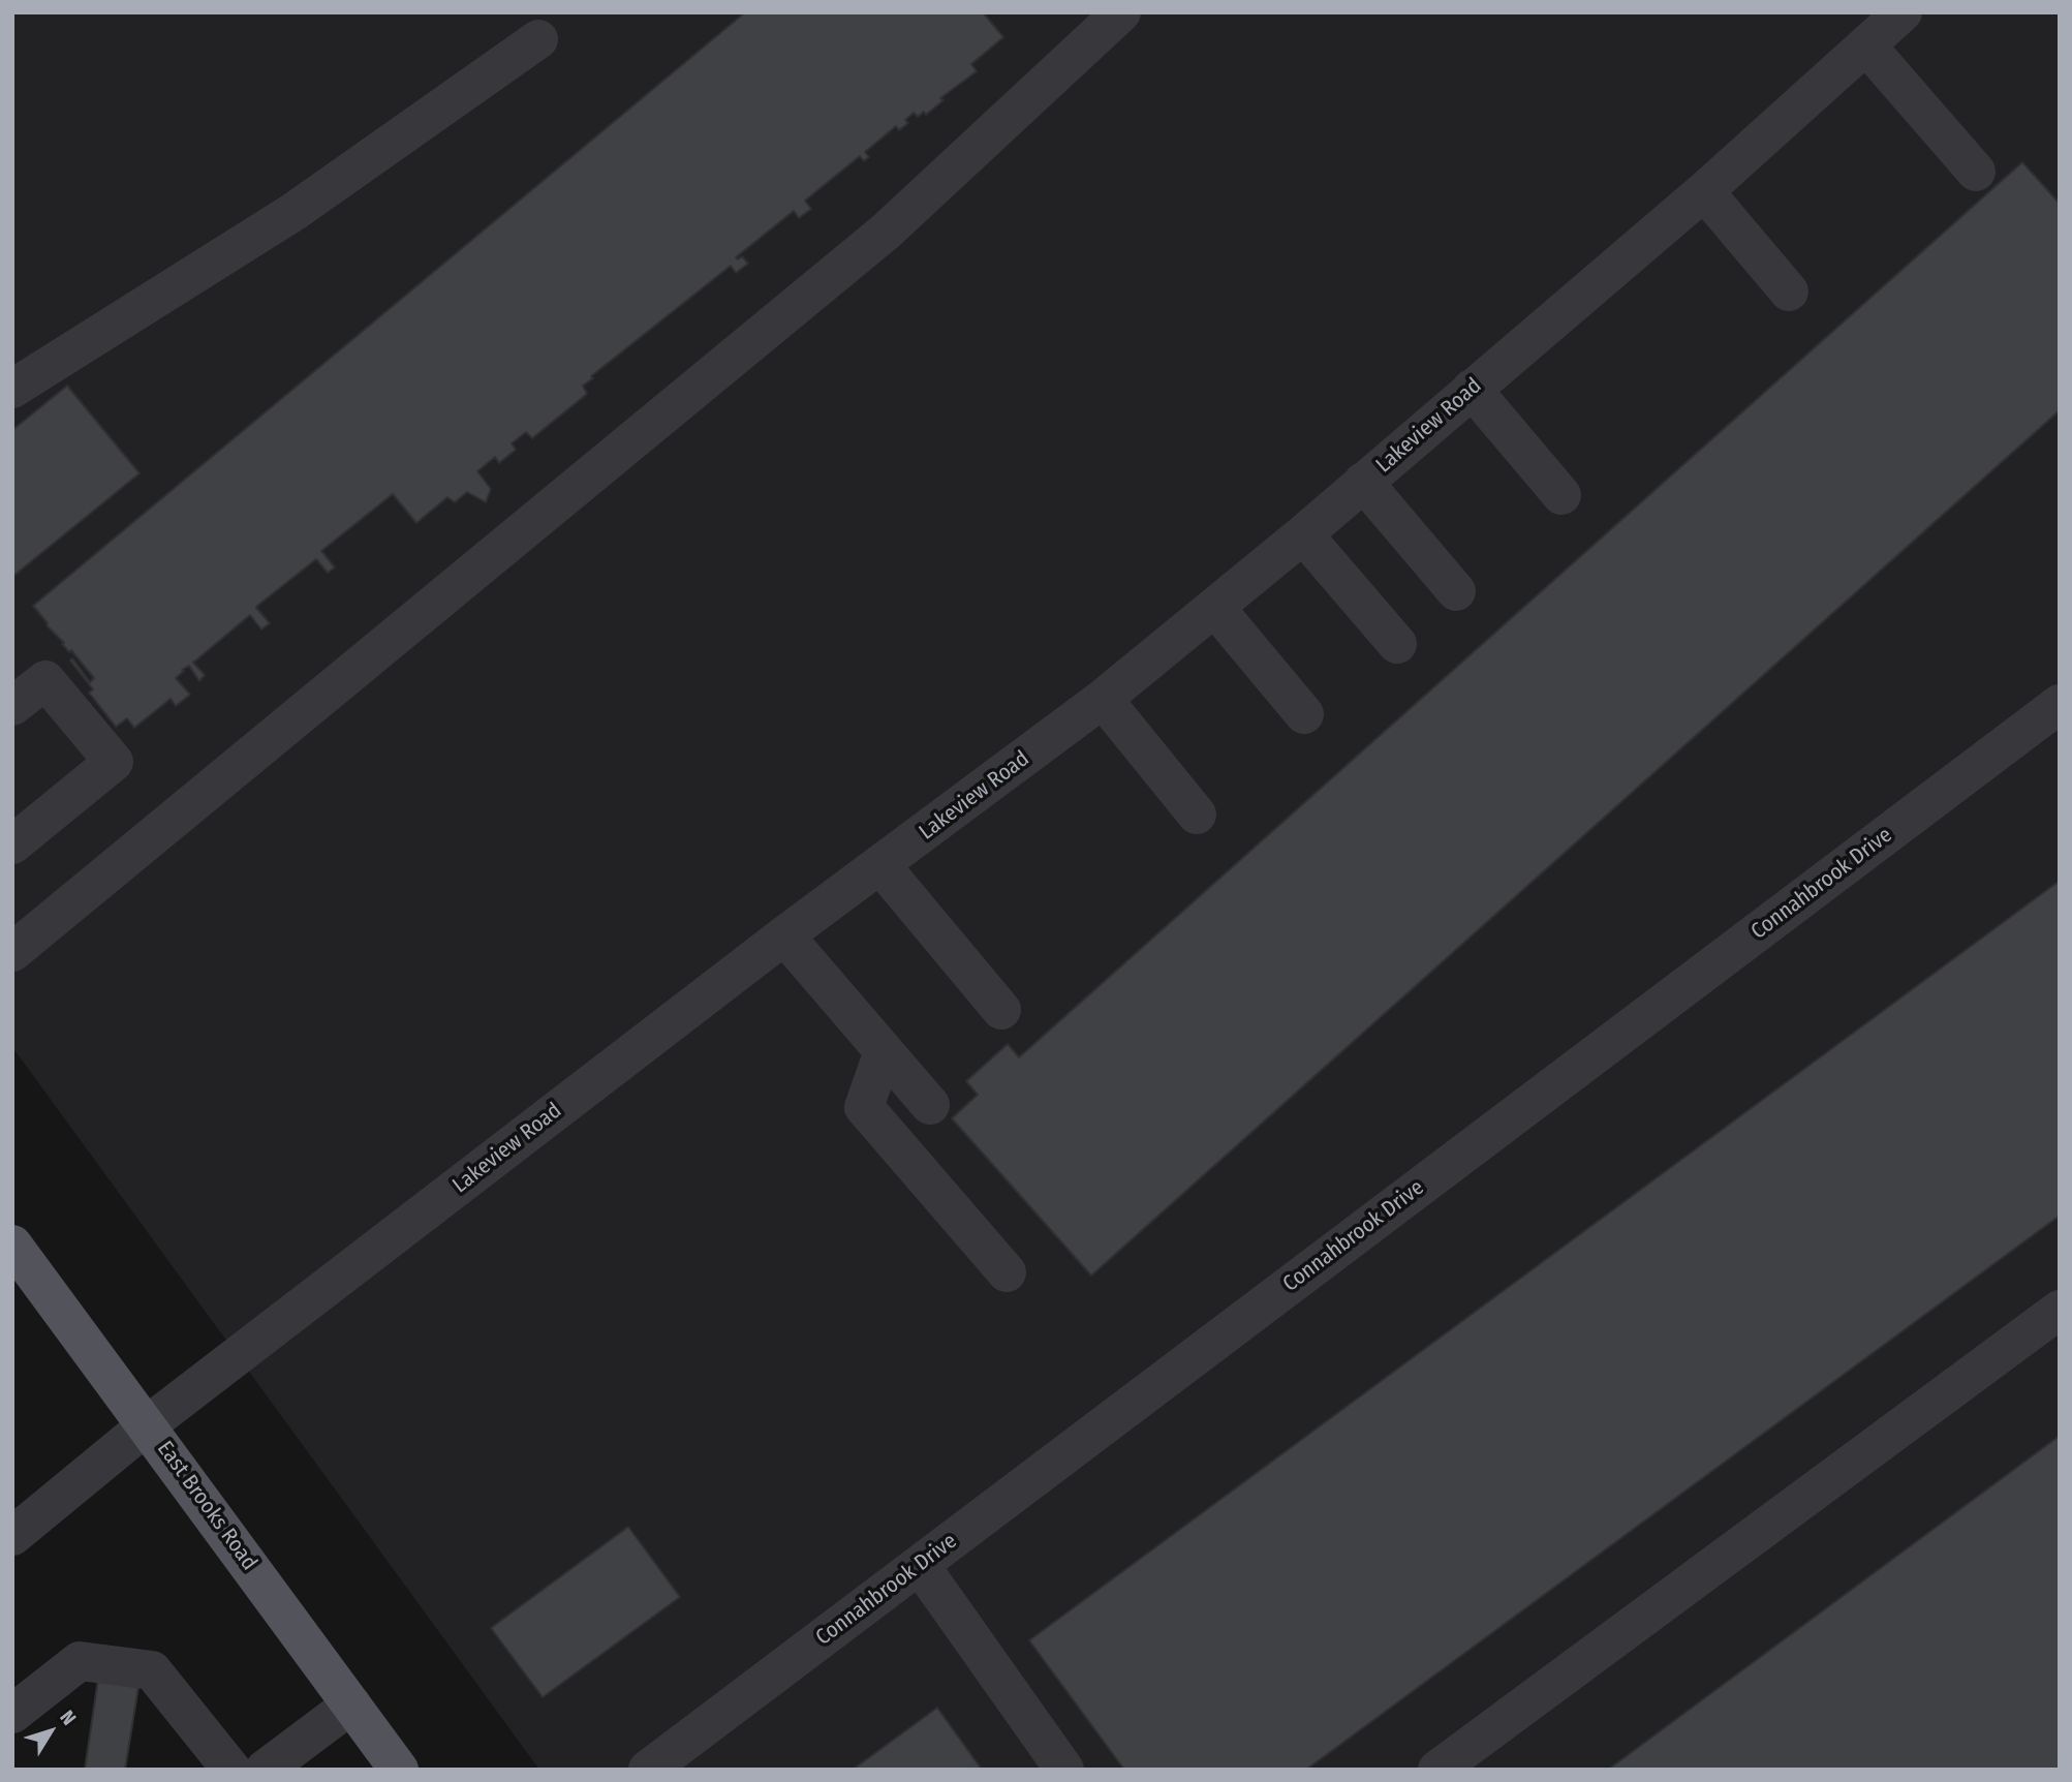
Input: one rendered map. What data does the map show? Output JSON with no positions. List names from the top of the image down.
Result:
{
  "streets": {
    "main road": ["East Brooks Road"],
    "street": ["Lakeview Road", "Connahbrook Drive"]
  },
  "crossings": [
    ["Lakeview Road", "East Brooks Road"]
  ],
  "north": "top right"
}
